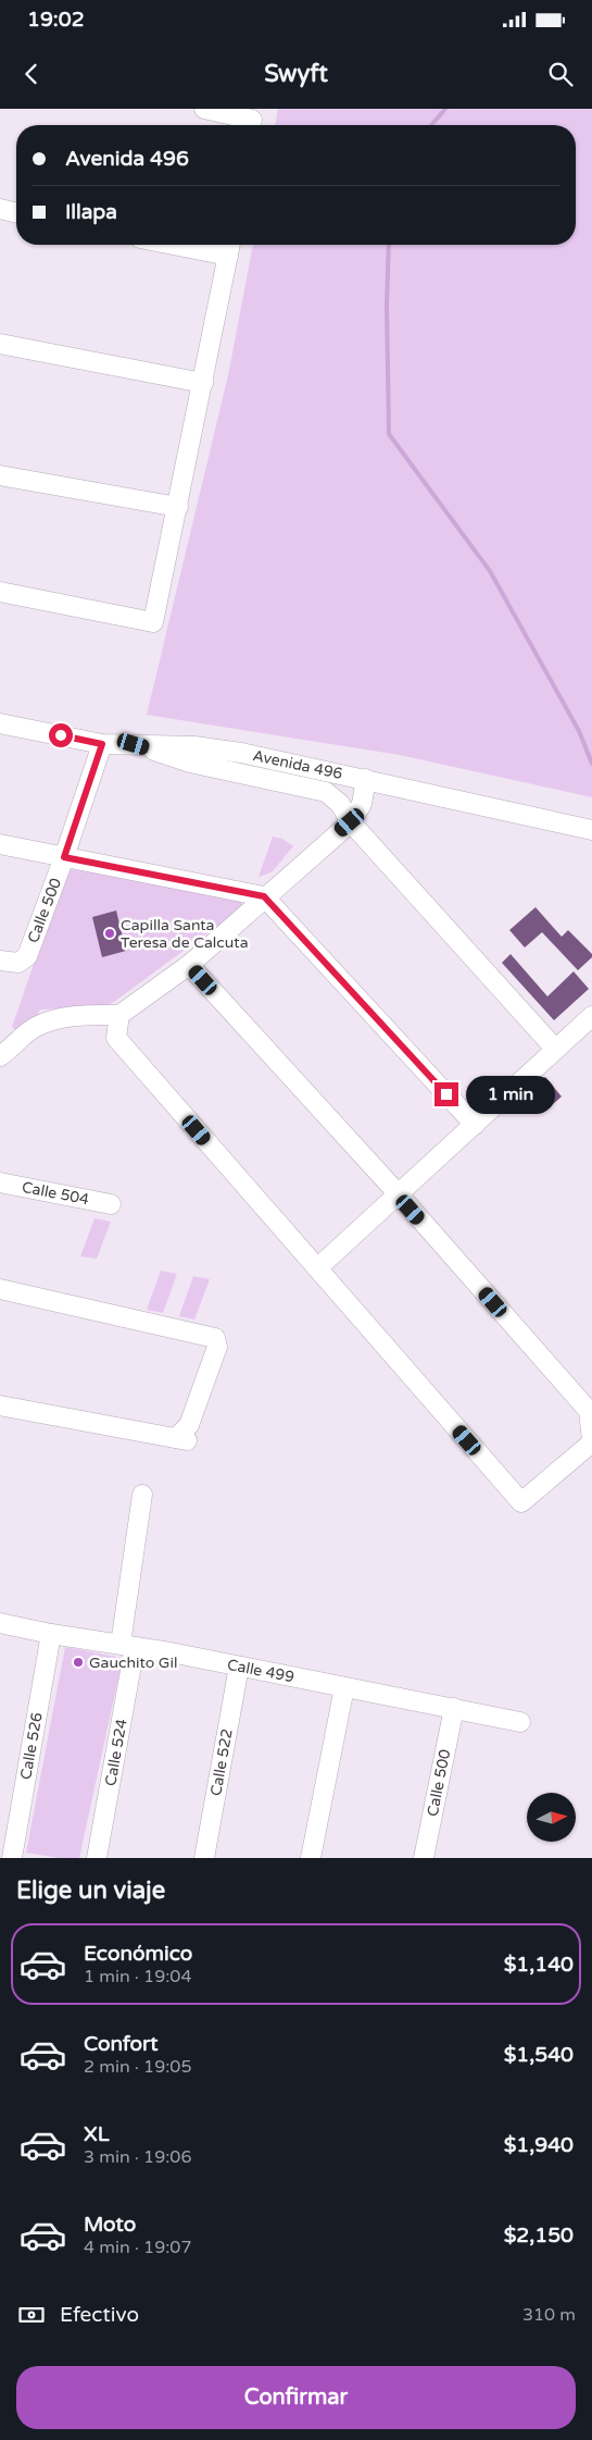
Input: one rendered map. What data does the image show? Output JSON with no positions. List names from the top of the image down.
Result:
{
  "streets": {
    "street": [
      "Avenida 496",
      "Calle 500",
      "Calle 504",
      "Calle 499",
      "Calle 526",
      "Calle 524",
      "Calle 522"
    ]
  },
  "crossings": [
    ["Avenida 496", "Calle 500"],
    ["Calle 500", "Calle 499"],
    ["Calle 499", "Calle 526"],
    ["Calle 499", "Calle 524"],
    ["Calle 499", "Calle 522"]
  ],
  "places": ["Capilla Santa Teresa de Calcuta", "Gauchito Gil"],
  "north": "right",
  "page": {
    "status": "19:02",
    "header": "Swyft",
    "banner": ["Avenida 496", "Illapa"],
    "bubble": "1 min",
    "heading": "Elige un viaje",
    "list": [
      {
        "name": "Económico",
        "note": "1 min · 19:04",
        "value": "$1,140"
      },
      {
        "name": "Confort",
        "note": "2 min · 19:05",
        "value": "$1,540"
      },
      {
        "name": "XL",
        "note": "3 min · 19:06",
        "value": "$1,940"
      },
      {
        "name": "Moto",
        "note": "4 min · 19:07",
        "value": "$2,150"
      }
    ],
    "pay": ["Efectivo", "310 m"],
    "buttons": "Confirmar"
  }
}
